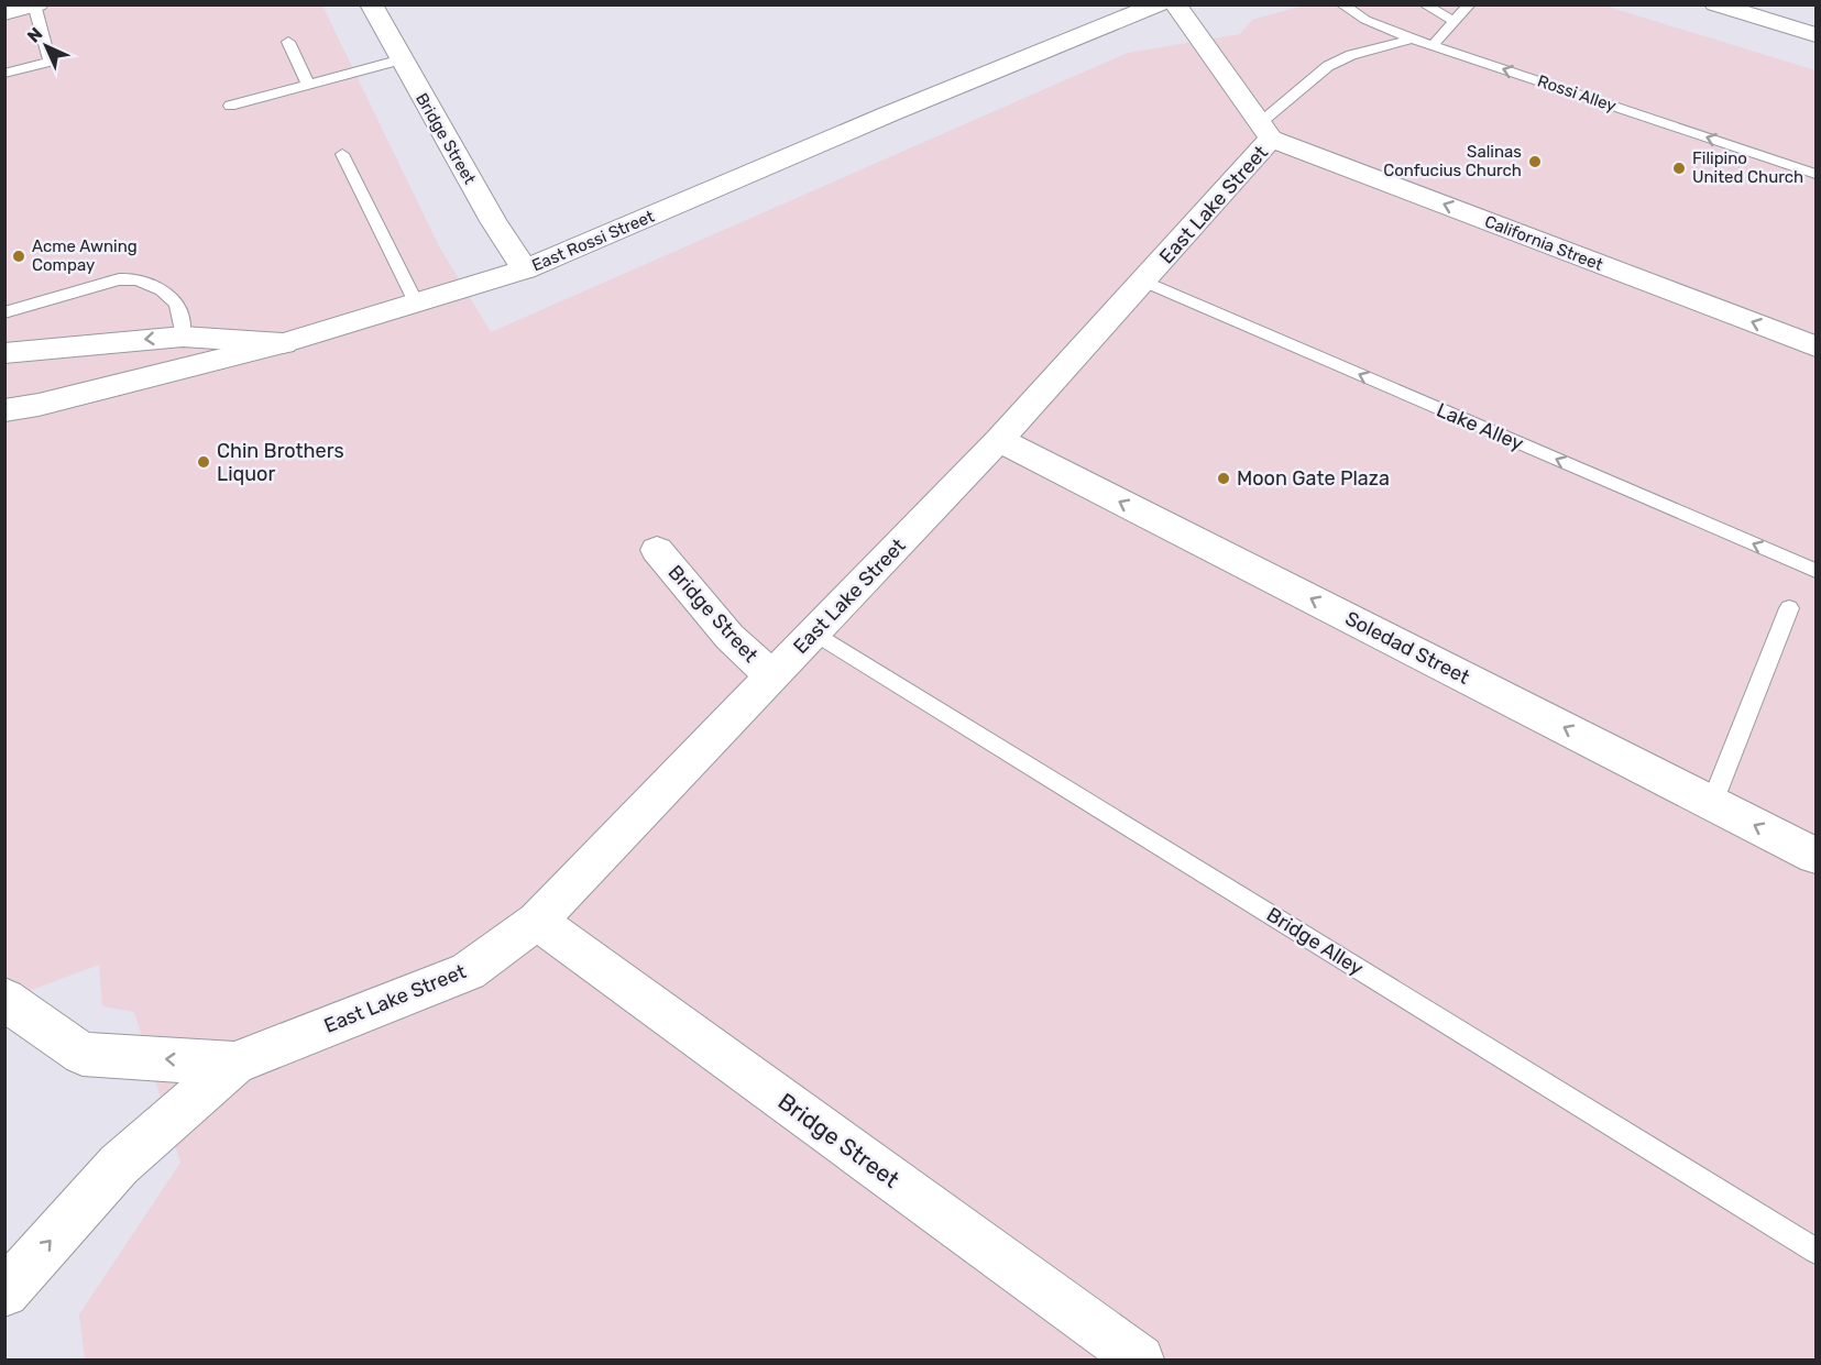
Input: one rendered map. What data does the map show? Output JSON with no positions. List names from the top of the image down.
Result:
{
  "streets": {
    "street": [
      "Bridge Street",
      "East Lake Street",
      "East Rossi Street",
      "California Street",
      "Soledad Street"
    ],
    "lane": ["Rossi Alley", "Lake Alley", "Bridge Alley"]
  },
  "crossings": [
    ["Bridge Street", "East Lake Street"],
    ["Bridge Street", "East Rossi Street"],
    ["East Lake Street", "California Street"],
    ["East Lake Street", "Lake Alley"],
    ["East Lake Street", "Soledad Street"],
    ["East Lake Street", "Bridge Alley"]
  ],
  "one_way": [
    "Rossi Alley",
    "California Street",
    "Lake Alley",
    "Soledad Street"
  ],
  "places": [
    "Salinas Confucius Church",
    "Filipino United Church",
    "Acme Awning Compay",
    "Chin Brothers Liquor",
    "Moon Gate Plaza"
  ],
  "north": "top left"
}
